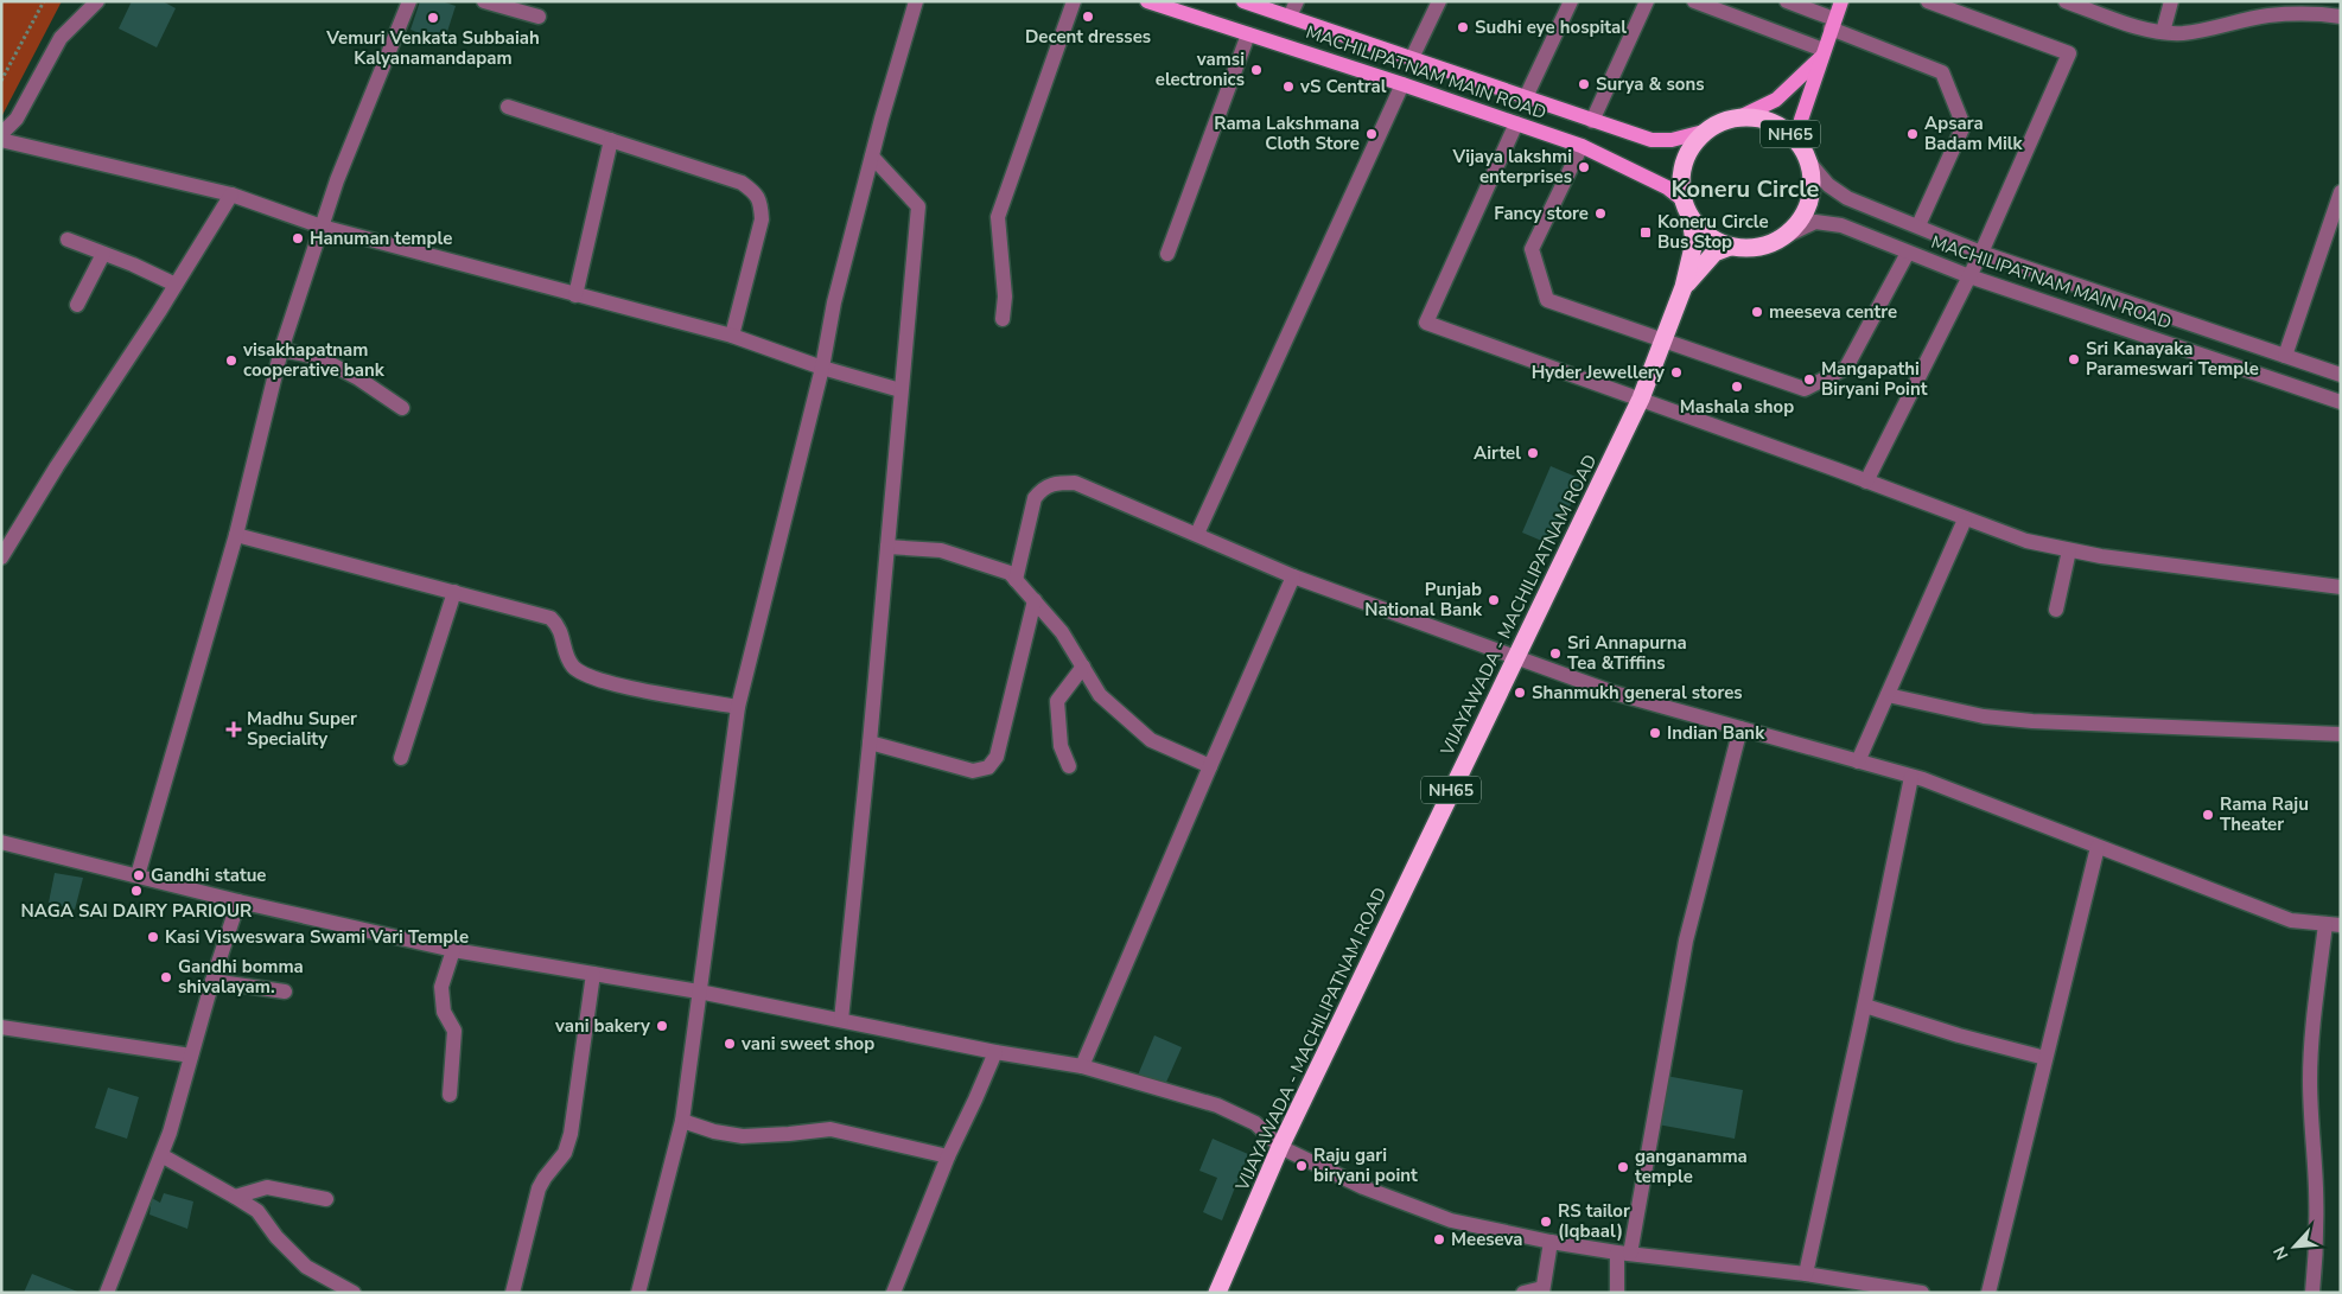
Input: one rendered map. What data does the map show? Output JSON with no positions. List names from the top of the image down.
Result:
{
  "streets": {
    "highway": ["NH65", "VIJAYAWADA - MACHILIPATNAM ROAD"],
    "main road": ["MACHILIPATNAM MAIN ROAD"]
  },
  "crossings": [
    ["MACHILIPATNAM MAIN ROAD", "NH65"],
    ["MACHILIPATNAM MAIN ROAD", "VIJAYAWADA - MACHILIPATNAM ROAD"],
    ["NH65", "VIJAYAWADA - MACHILIPATNAM ROAD"]
  ],
  "districts": ["Koneru Circle"],
  "places": {
    "other": [
      "Decent dresses",
      "Vemuri Venkata Subbaiah Kalyanamandapam",
      "Sudhi eye hospital",
      "vamsi electronics",
      "Surya & sons",
      "vS Central",
      "Rama Lakshmana Cloth Store",
      "Apsara Badam Milk",
      "Vijaya lakshmi enterprises",
      "Fancy store",
      "Hanuman temple",
      "meeseva centre",
      "Sri Kanayaka Parameswari Temple",
      "visakhapatnam cooperative bank",
      "Hyder Jewellery",
      "Mangapathi Biryani Point",
      "Mashala shop",
      "Airtel",
      "Punjab National Bank",
      "Sri Annapurna Tea &Tiffins",
      "Shanmukh general stores",
      "Indian Bank",
      "Rama Raju Theater",
      "Gandhi statue",
      "NAGA SAI DAIRY PARIOUR",
      "Kasi Visweswara Swami Vari Temple",
      "Gandhi bomma shivalayam.",
      "vani bakery",
      "vani sweet shop",
      "Raju gari biryani point",
      "ganganamma temple",
      "RS tailor (Iqbaal)",
      "Meeseva"
    ],
    "transit": ["Koneru Circle Bus Stop"],
    "health": ["Madhu Super Speciality"]
  },
  "north": "bottom left"
}
